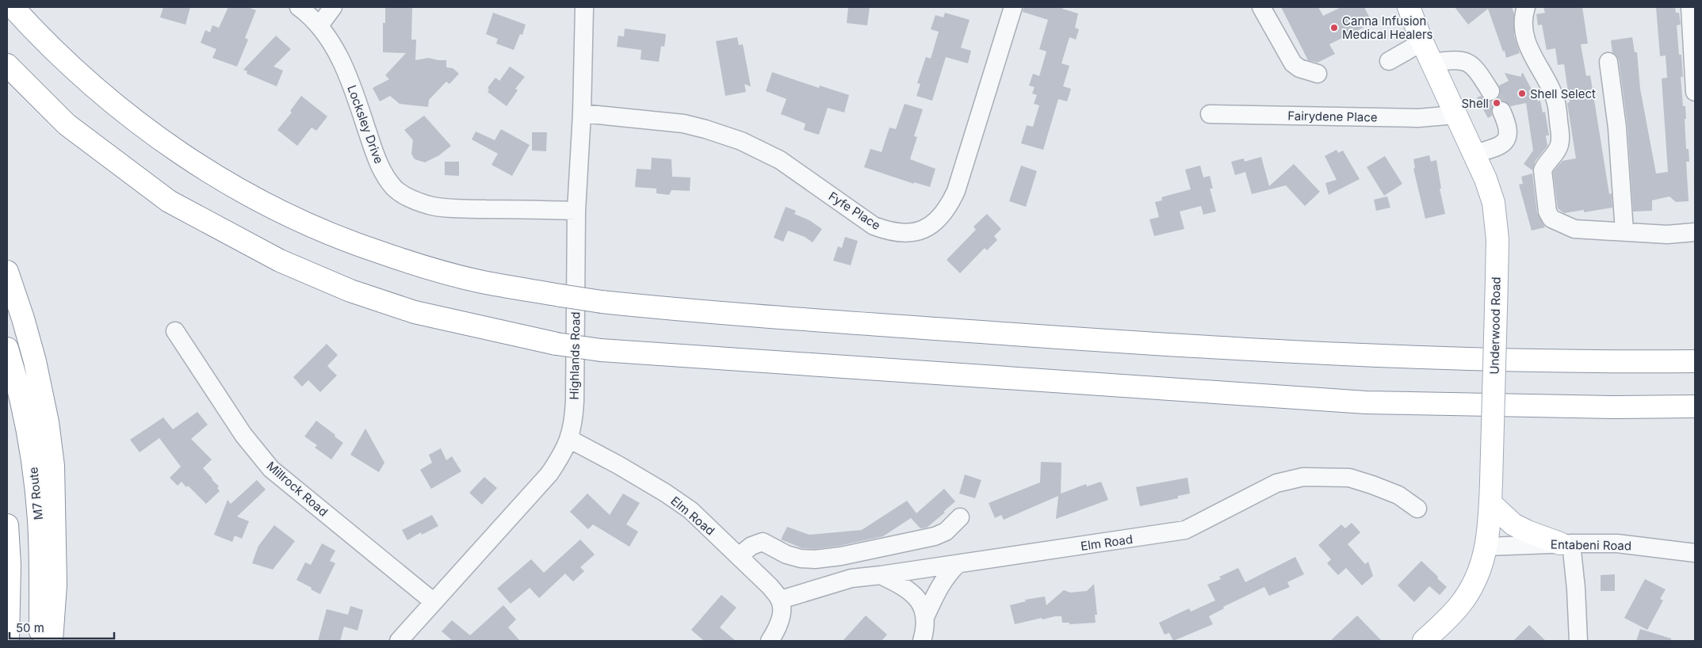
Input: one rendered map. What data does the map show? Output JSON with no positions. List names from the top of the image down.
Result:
{
  "streets": {
    "main road": ["Underwood Road", "M7 Route"],
    "street": [
      "Fairydene Place",
      "Locksley Drive",
      "Fyfe Place",
      "Highlands Road",
      "Millrock Road",
      "Elm Road",
      "Entabeni Road"
    ]
  },
  "crossings": [
    ["Fairydene Place", "Underwood Road"],
    ["Locksley Drive", "Highlands Road"],
    ["Fyfe Place", "Highlands Road"],
    ["Underwood Road", "Entabeni Road"],
    ["Highlands Road", "Millrock Road"],
    ["Highlands Road", "Elm Road"]
  ],
  "places": ["Canna Infusion Medical Healers", "Shell Select", "Shell"],
  "scale_bar": "50 m"
}
